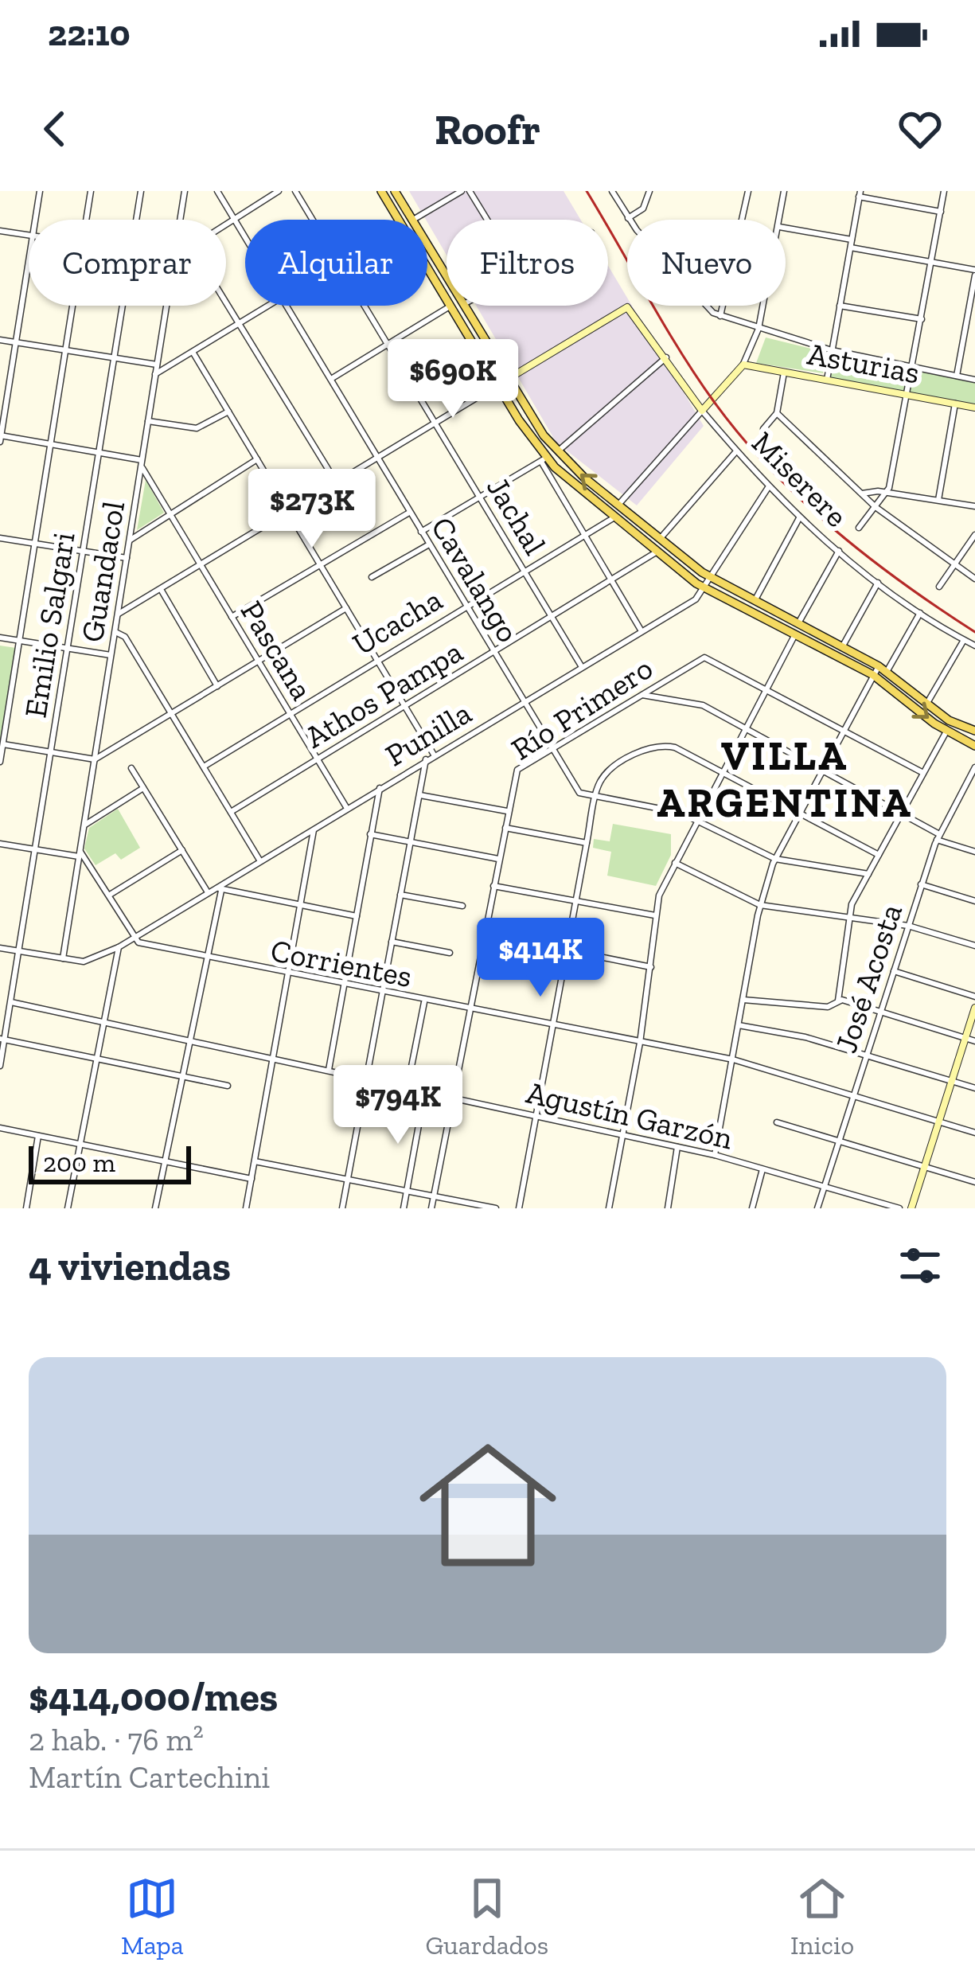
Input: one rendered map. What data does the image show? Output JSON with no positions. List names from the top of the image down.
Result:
{
  "streets": {
    "street": [
      "Asturias",
      "Miserere",
      "Jachal",
      "Guandacol",
      "Cavalango",
      "Ucacha",
      "Emilio Salgari",
      "Pascana",
      "Athos Pampa",
      "Río Primero",
      "Punilla",
      "Corrientes",
      "José Acosta",
      "Agustín Garzón"
    ]
  },
  "crossings": [
    ["Jachal", "Ucacha"],
    ["Jachal", "Athos Pampa"],
    ["Jachal", "Punilla"],
    ["Guandacol", "Pascana"],
    ["Guandacol", "Punilla"],
    ["Cavalango", "Ucacha"],
    ["Cavalango", "Athos Pampa"],
    ["Cavalango", "Río Primero"],
    ["Cavalango", "Punilla"],
    ["Ucacha", "Pascana"],
    ["Emilio Salgari", "Agustín Garzón"],
    ["Pascana", "Athos Pampa"],
    ["Pascana", "Punilla"],
    ["Río Primero", "Corrientes"],
    ["Río Primero", "Agustín Garzón"],
    ["Punilla", "Corrientes"],
    ["Corrientes", "José Acosta"],
    ["José Acosta", "Agustín Garzón"]
  ],
  "districts": ["VILLA ARGENTINA"],
  "scale_bar": "200 m",
  "page": {
    "status": "22:10",
    "header": "Roofr",
    "chip": [
      "Comprar",
      "Alquilar",
      "Filtros",
      "Nuevo"
    ],
    "price": [
      "$690K",
      "$273K",
      "$414K",
      "$794K"
    ],
    "scale": "200 m",
    "heading": "4 viviendas",
    "list": [
      {
        "name": "$414,000/mes",
        "note": "2 hab. · 76 m² · Martín Cartechini"
      }
    ],
    "tabs": ["Mapa", "Guardados", "Inicio"]
  }
}
